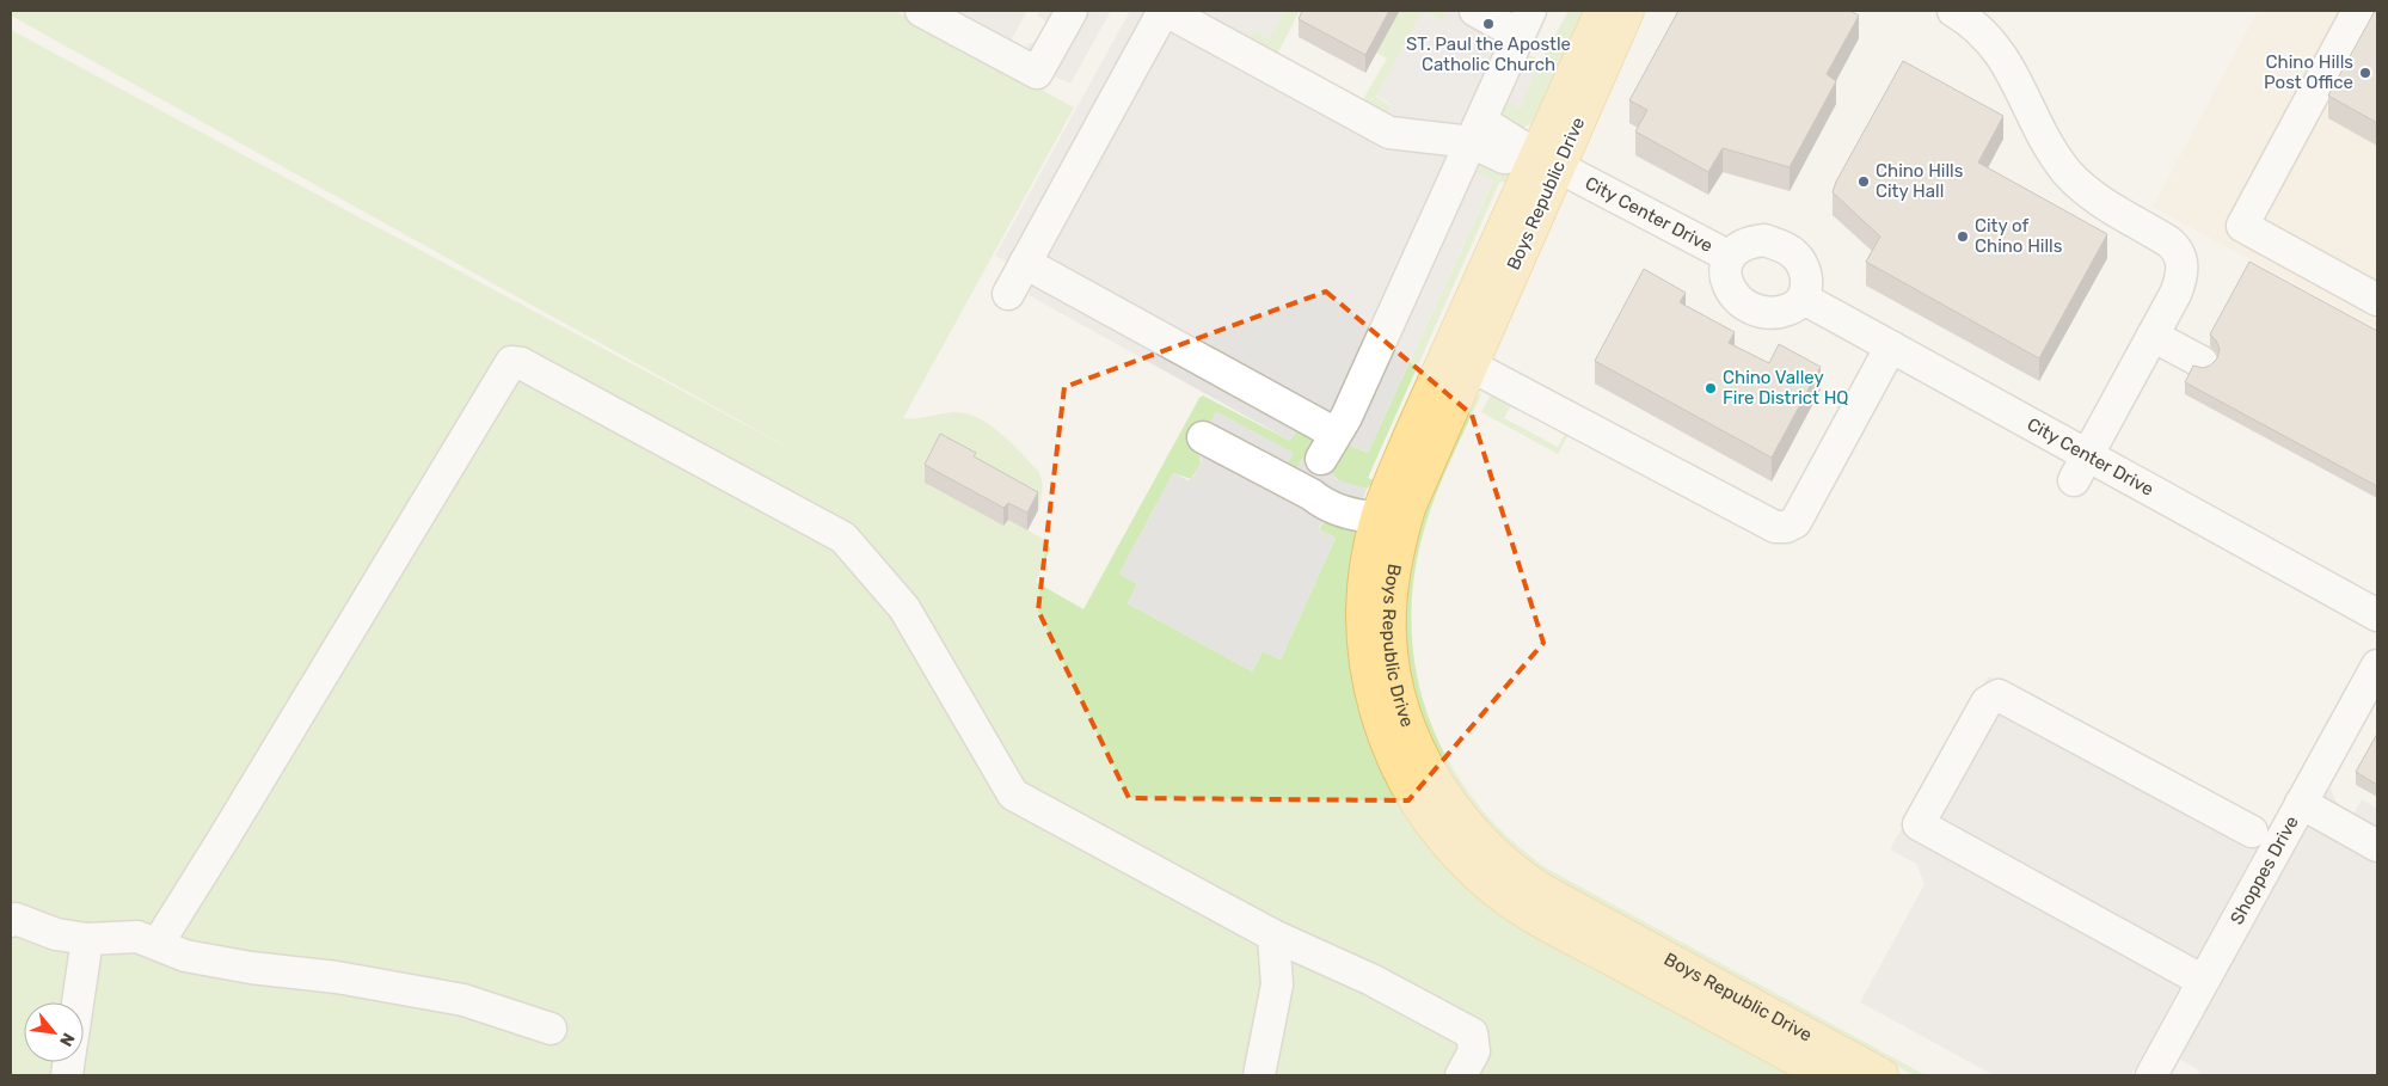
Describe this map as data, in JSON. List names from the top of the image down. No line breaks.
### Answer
{"streets":{"main road":["Boys Republic Drive"],"street":["City Center Drive","Shoppes Drive"]},"crossings":[["Boys Republic Drive","City Center Drive"]],"places":["ST. Paul the Apostle Catholic Church","Chino Hills Post Office","Chino Hills City Hall","City of Chino Hills","Chino Valley Fire District HQ"],"north":"bottom right"}
